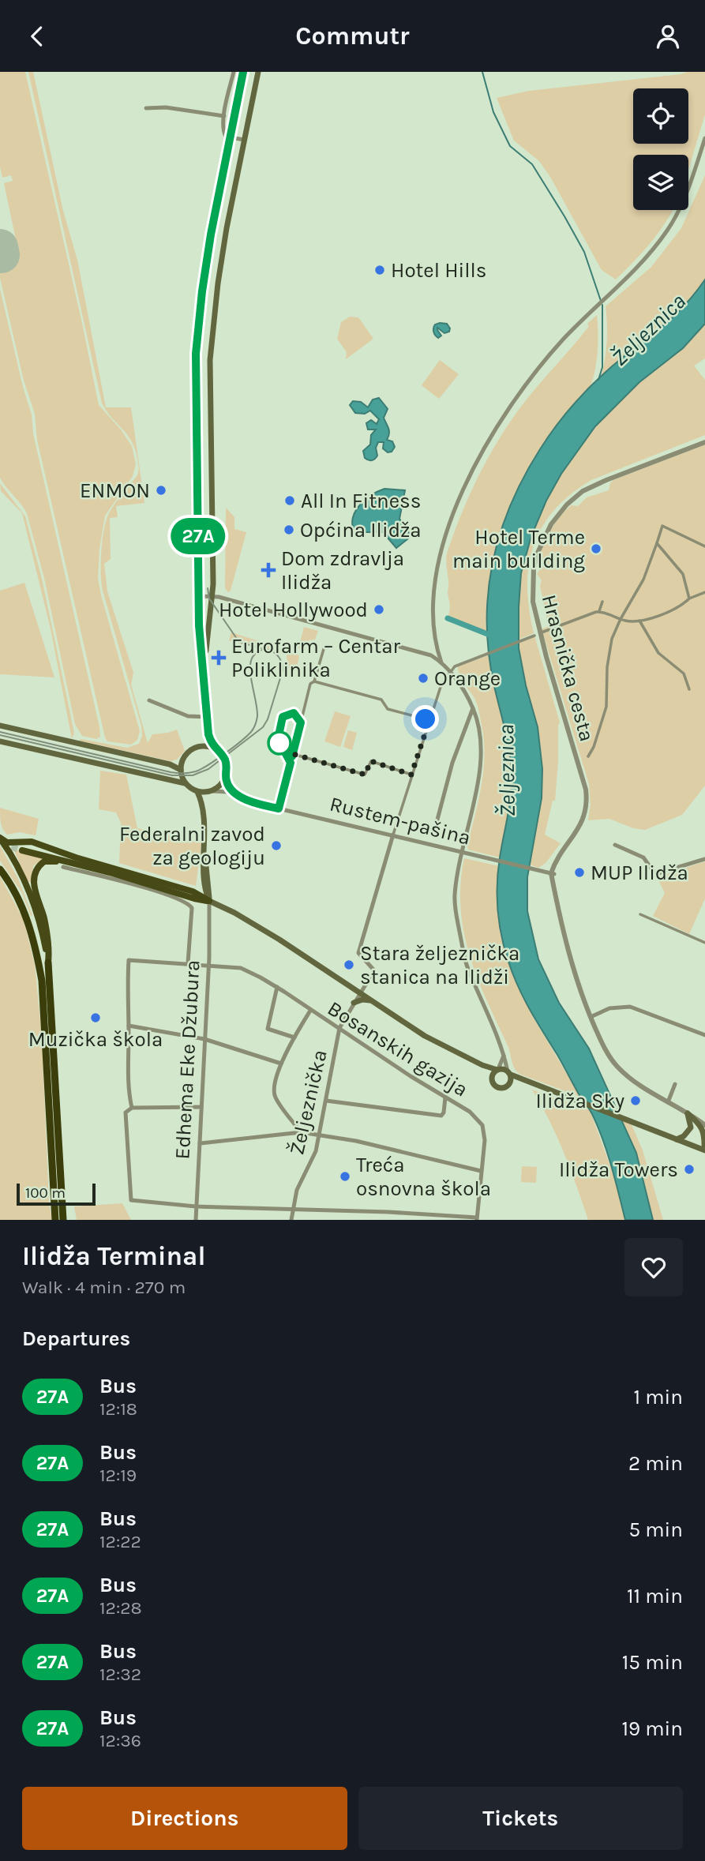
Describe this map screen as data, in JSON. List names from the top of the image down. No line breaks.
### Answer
{"streets":{"main road":["Edhema Eke Džubura"],"street":["Hrasnička cesta","Rustem-pašina","Bosanskih gazija","Željeznička"]},"crossings":[["Hrasnička cesta","Rustem-pašina"],["Rustem-pašina","Edhema Eke Džubura"],["Rustem-pašina","Željeznička"],["Bosanskih gazija","Edhema Eke Džubura"],["Bosanskih gazija","Željeznička"]],"water":["Željeznica"],"places":{"other":["Hotel Hills","ENMON","All In Fitness","Općina Ilidža","Hotel Terme main building","Hotel Hollywood","Orange","Federalni zavod za geologiju","MUP Ilidža","Stara željeznička stanica na Ilidži","Muzička škola","Ilidža Sky","Ilidža Towers","Treća osnovna škola"],"health":["Dom zdravlja Ilidža","Eurofarm – Centar Poliklinika"]},"lines":["bus line 27A"],"scale_bar":"100 m","page":{"header":"Commutr","on_map":"27A","scale":"100 m","heading":[["Ilidža Terminal","Walk · 4 min · 270 m"],"Departures"],"list":[{"mark":"27A","name":"Bus","note":"12:18","value":"1 min"},{"mark":"27A","name":"Bus","note":"12:19","value":"2 min"},{"mark":"27A","name":"Bus","note":"12:22","value":"5 min"},{"mark":"27A","name":"Bus","note":"12:28","value":"11 min"},{"mark":"27A","name":"Bus","note":"12:32","value":"15 min"},{"mark":"27A","name":"Bus","note":"12:36","value":"19 min"}],"buttons":["Directions","Tickets"]}}
